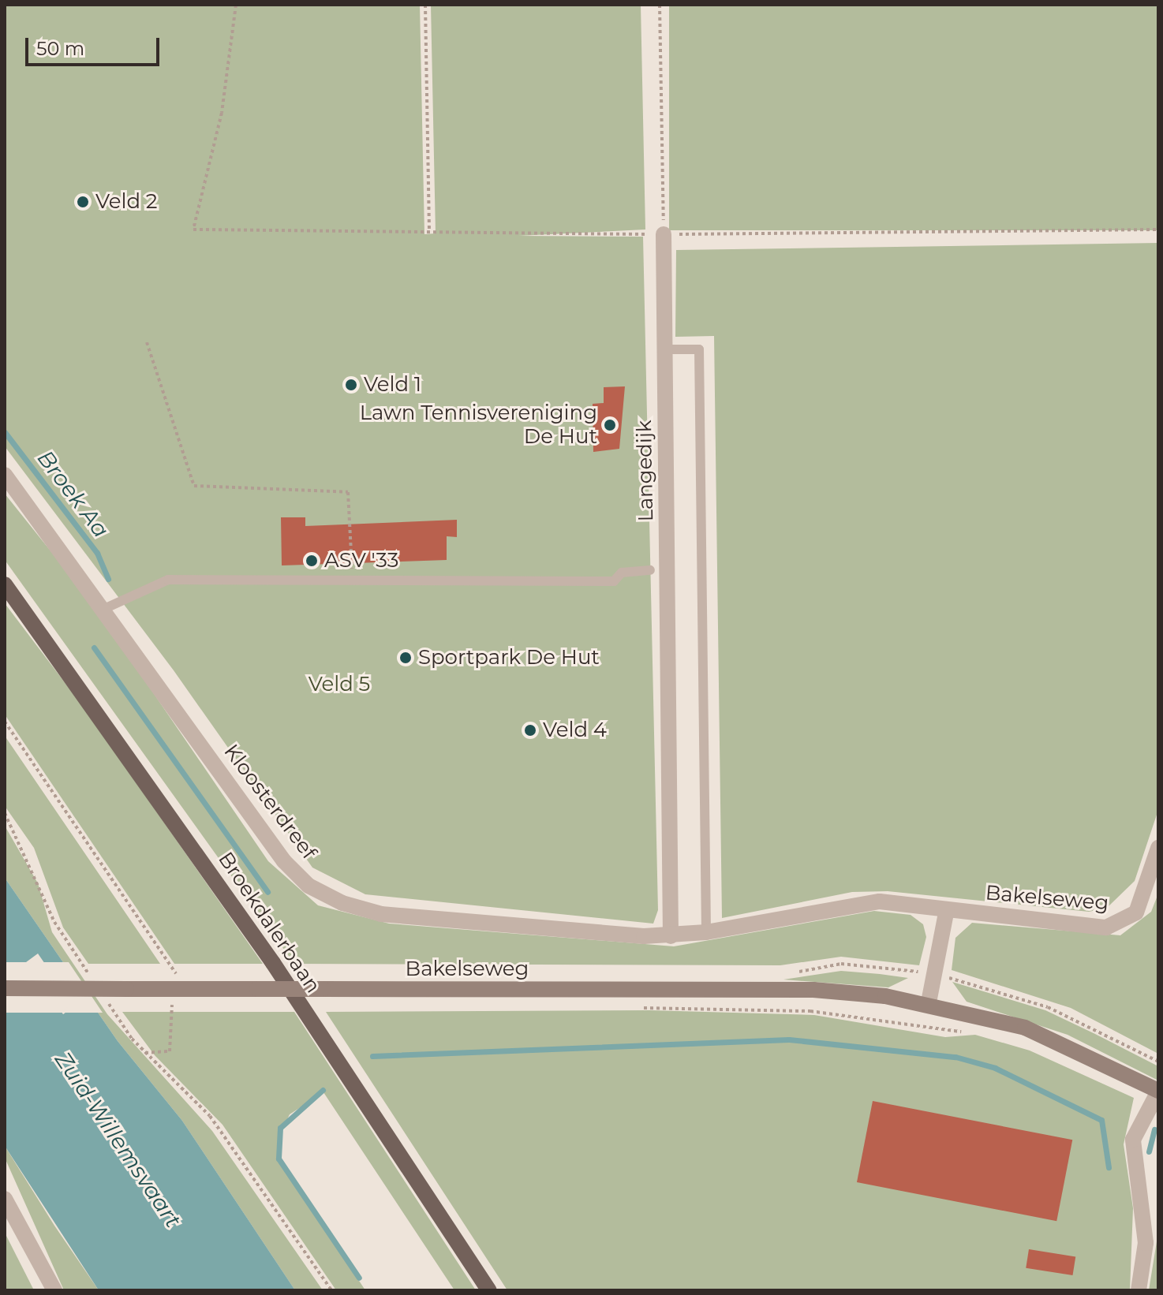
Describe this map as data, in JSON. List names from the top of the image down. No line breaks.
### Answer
{"streets":{"main road":["Broekdalerbaan"],"street":["Langedijk","Kloosterdreef","Bakelseweg"]},"crossings":[["Langedijk","Kloosterdreef"],["Kloosterdreef","Bakelseweg"]],"water":["Broek Aa","Zuid-Willemsvaart"],"parks":["Veld 5"],"places":["Veld 2","Veld 1","Lawn Tennisvereniging De Hut","ASV '33","Sportpark De Hut","Veld 4"],"scale_bar":"50 m"}
